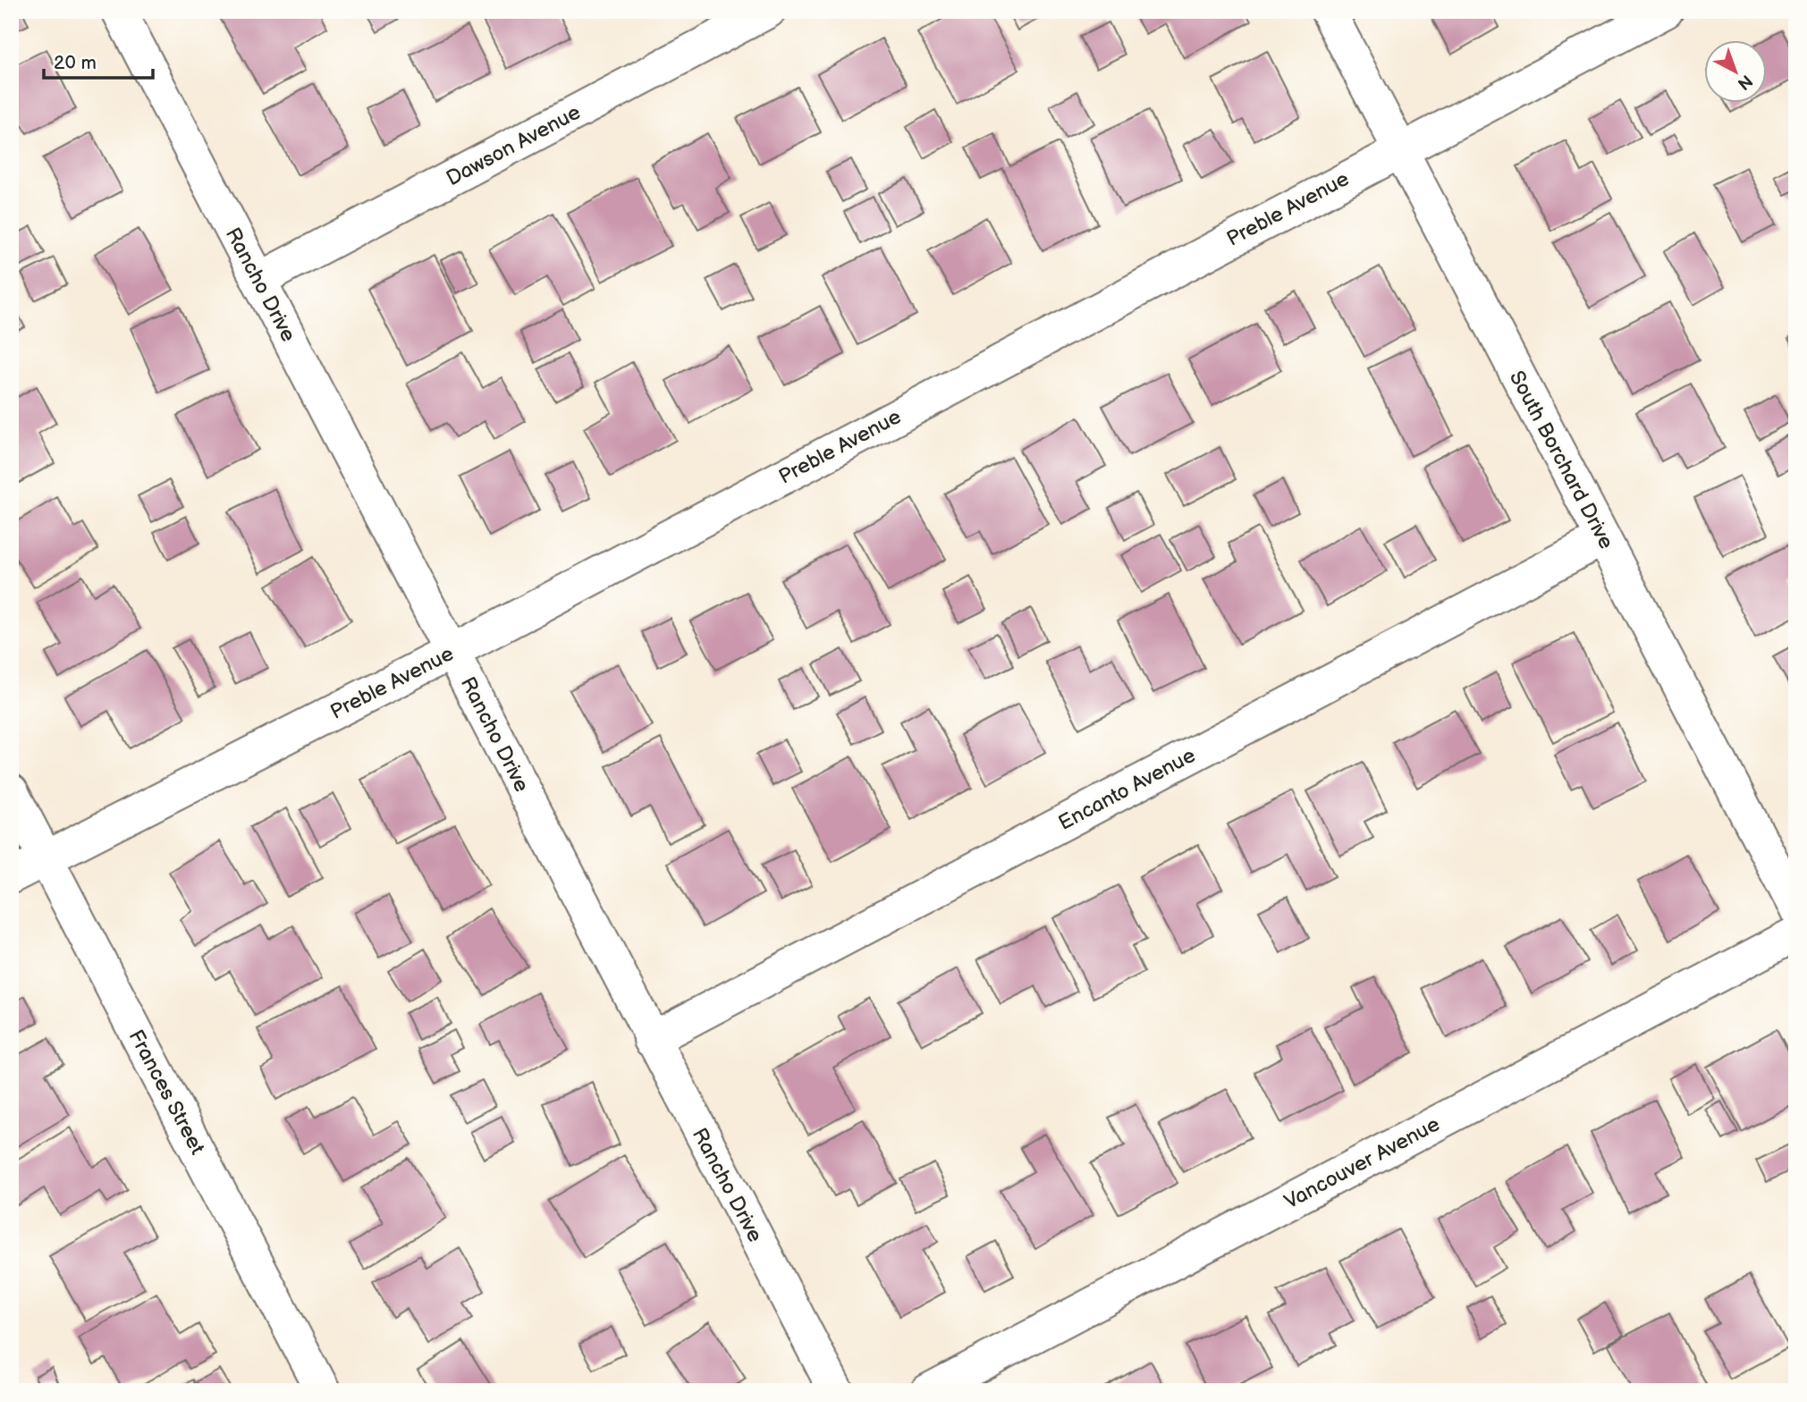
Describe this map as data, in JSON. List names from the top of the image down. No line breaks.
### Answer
{"streets":{"street":["Dawson Avenue","Preble Avenue","Rancho Drive","South Borchard Drive","Encanto Avenue","Frances Street","Vancouver Avenue"]},"crossings":[["Dawson Avenue","Rancho Drive"],["Preble Avenue","Rancho Drive"],["Preble Avenue","South Borchard Drive"],["Preble Avenue","Frances Street"],["Rancho Drive","Encanto Avenue"],["South Borchard Drive","Encanto Avenue"]],"scale_bar":"20 m","north":"bottom right"}
